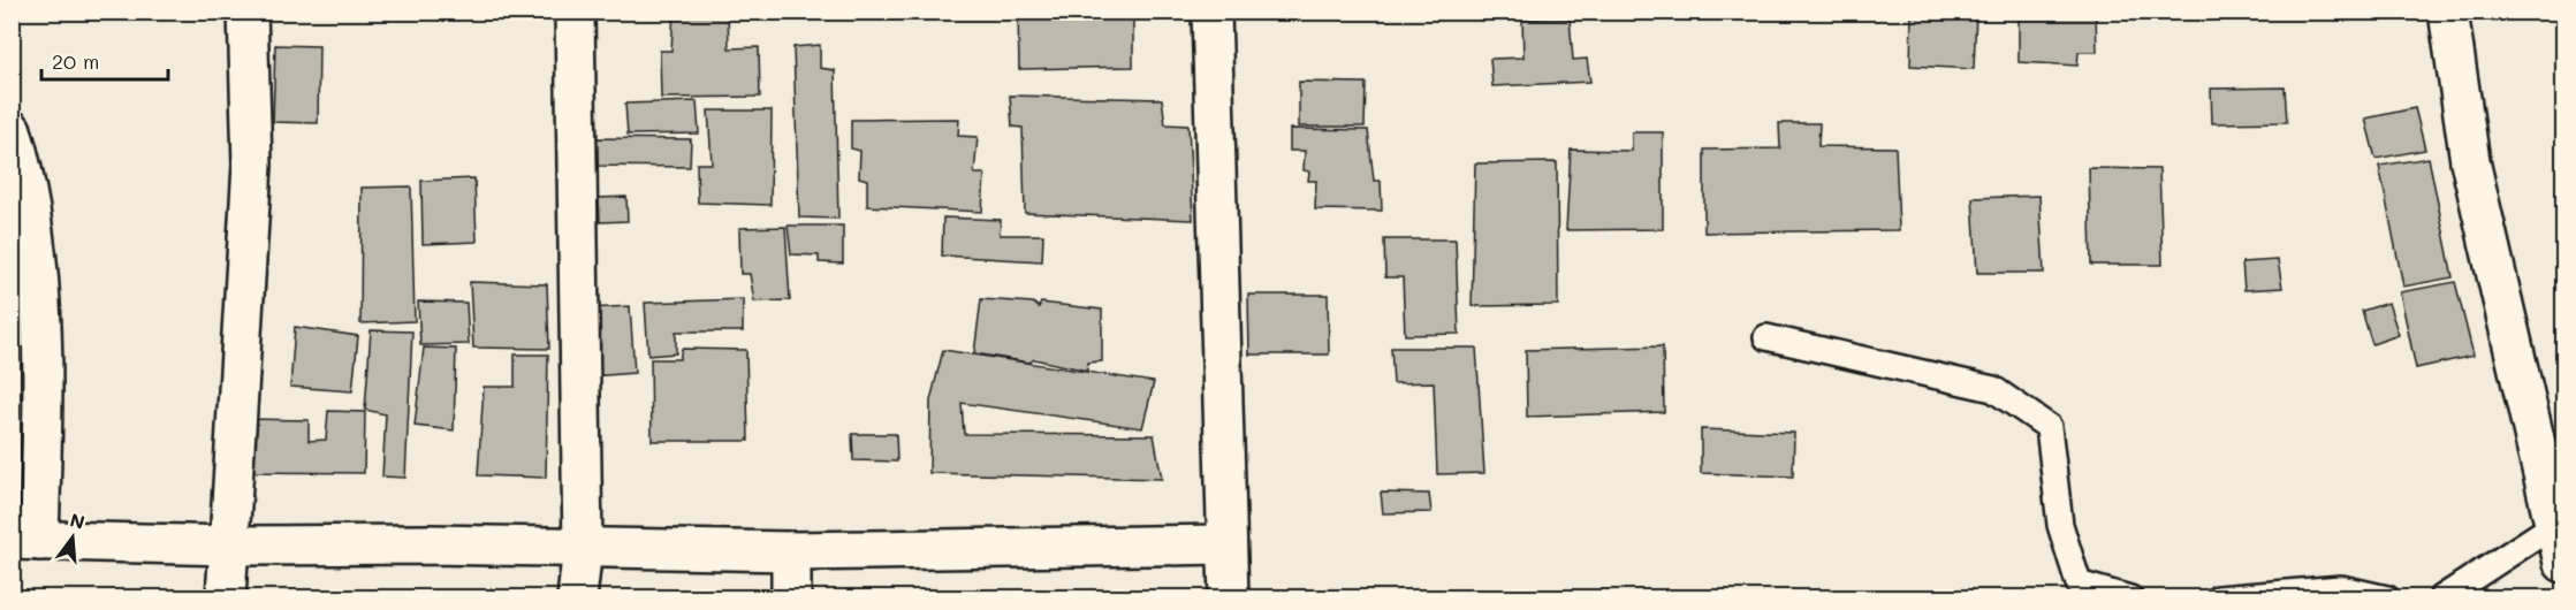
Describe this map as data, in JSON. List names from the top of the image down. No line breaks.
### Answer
{"scale_bar":"20 m","north":"top"}
